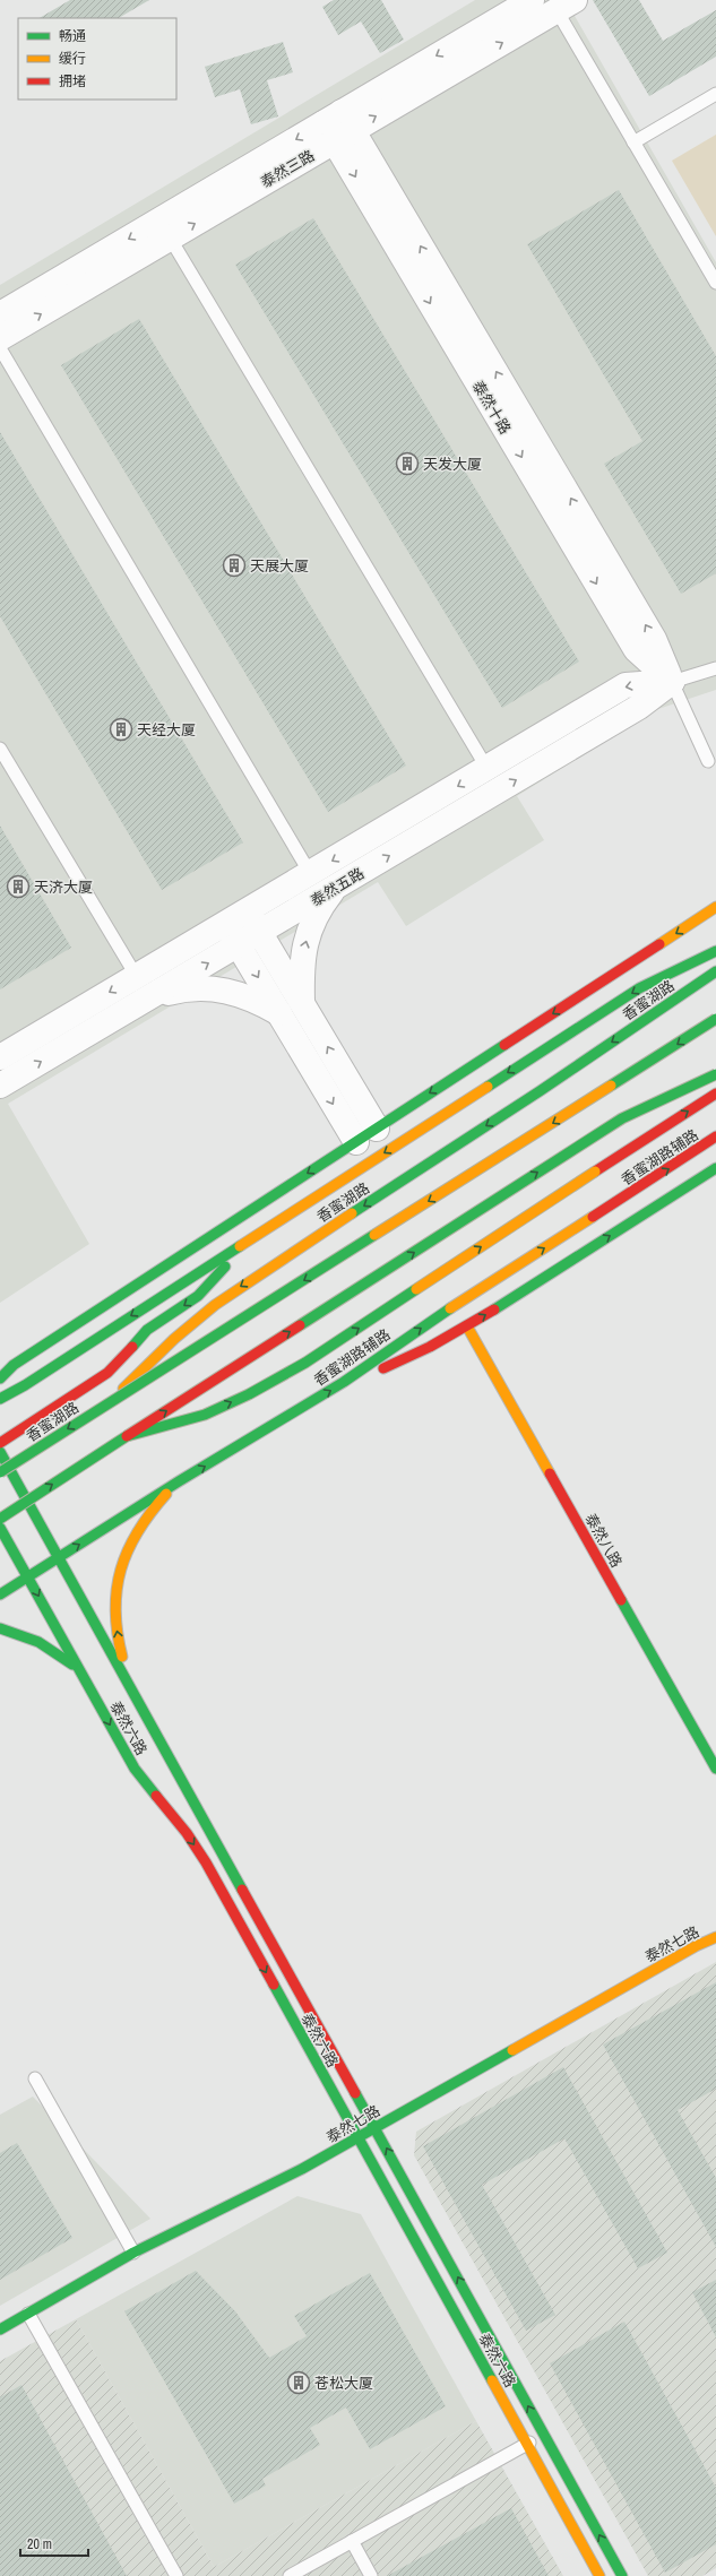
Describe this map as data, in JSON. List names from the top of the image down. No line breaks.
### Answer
{"streets":{"main road":["香蜜湖路","香蜜湖路辅路","泰然八路","泰然六路","泰然七路"],"street":["泰然三路","泰然十路","泰然五路"]},"crossings":[["泰然三路","泰然十路"],["泰然十路","泰然五路"],["香蜜湖路辅路","泰然六路"],["泰然六路","泰然七路"]],"places":{"building":["天发大厦","天展大厦","天经大厦","天济大厦","苍松大厦"]},"legend":["畅通","缓行","拥堵"],"scale_bar":"20 m"}
